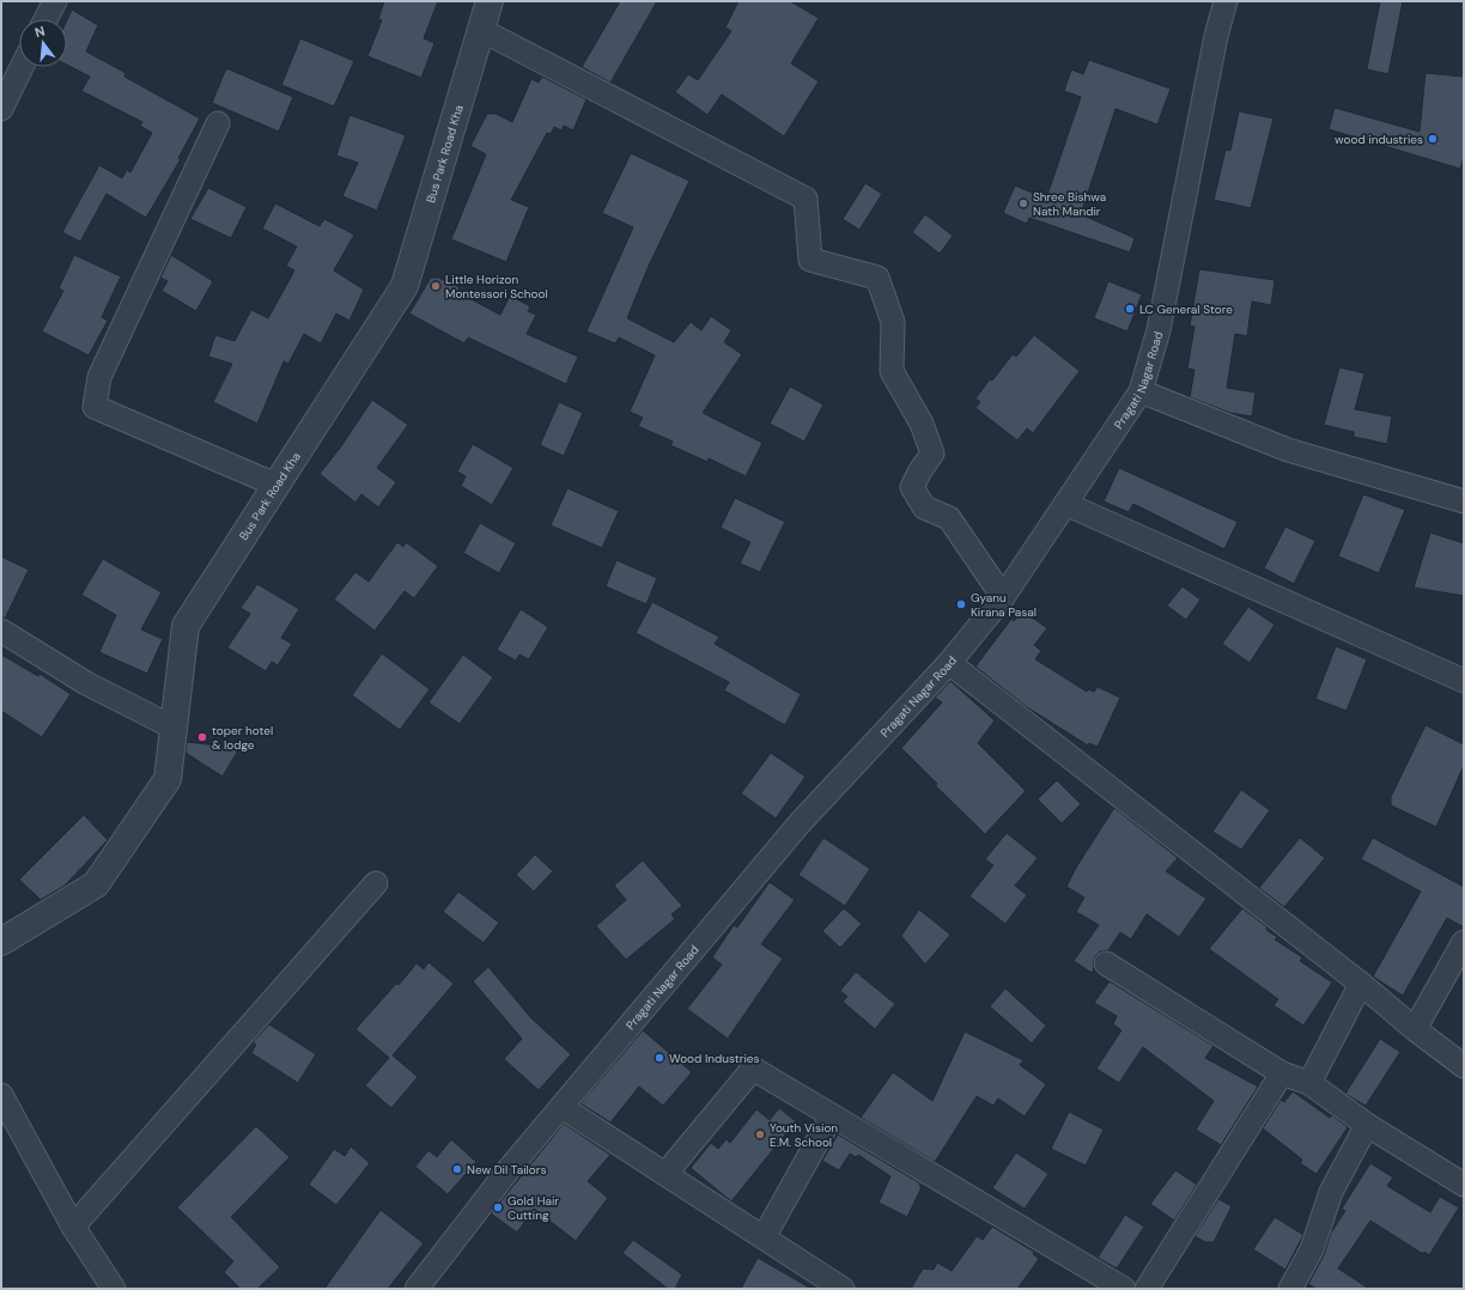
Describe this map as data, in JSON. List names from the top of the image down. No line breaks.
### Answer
{"streets":{"street":["Bus Park Road Kha","Pragati Nagar Road"]},"places":["wood industries","Shree Bishwa Nath Mandir","Little Horizon Montessori School","LC General Store","Gyanu Kirana Pasal","toper hotel & lodge","Wood Industries","Youth Vision E.M. School","New Dil Tailors","Gold Hair Cutting"],"north":"top"}
